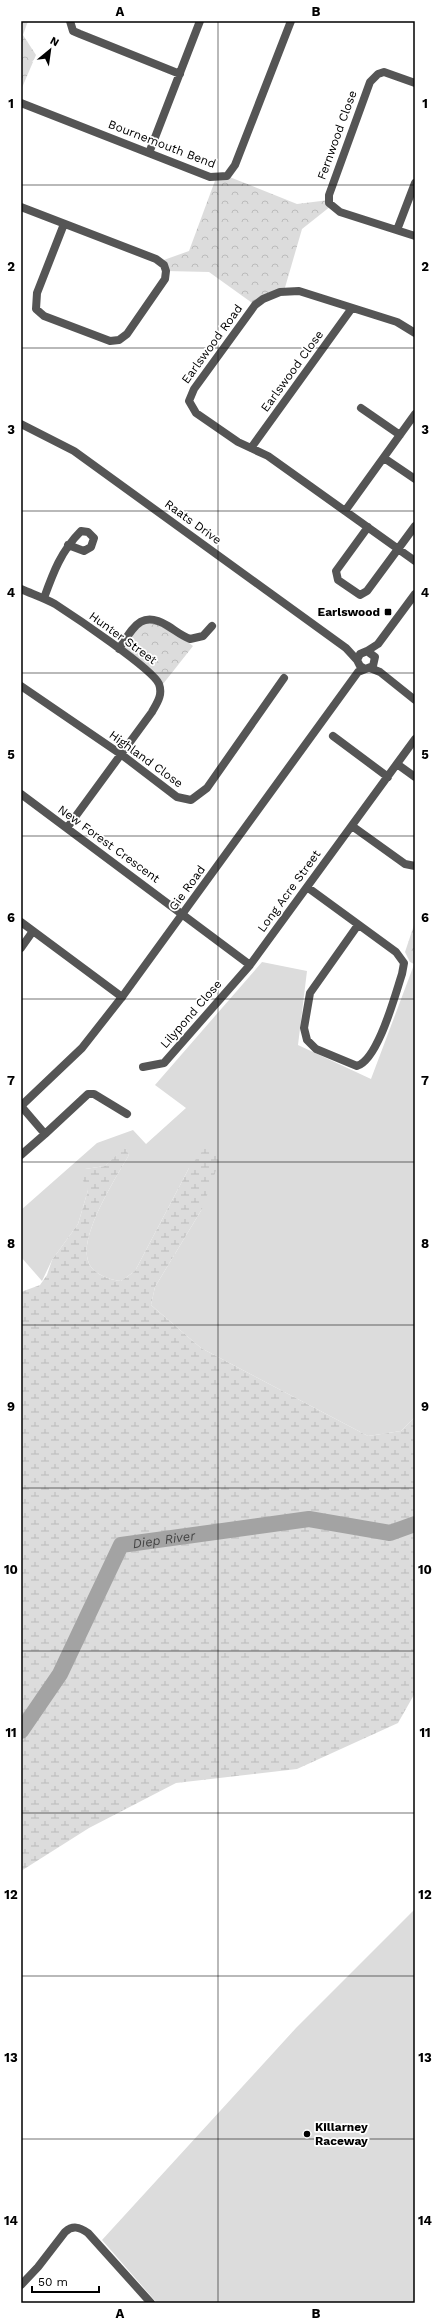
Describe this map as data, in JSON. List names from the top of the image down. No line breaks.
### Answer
{"streets":{"street":["Fernwood Close","Bournemouth Bend","Earlswood Road","Earlswood Close","Raats Drive","Hunter Street","Highland Close","New Forest Crescent","Gie Road","Long Acre Street","Lilypond Close"]},"crossings":[["Earlswood Road","Earlswood Close"],["Raats Drive","Gie Road"],["Hunter Street","Highland Close"],["Hunter Street","New Forest Crescent"],["New Forest Crescent","Gie Road"],["Long Acre Street","Lilypond Close"]],"water":["Diep River"],"places":{"transit":["Earlswood"],"other":["Killarney Raceway"]},"scale_bar":"50 m","north":"top right","grid":{"columns":["A","B"],"rows":["1","2","3","4","5","6","7","8","9","10","11","12","13","14"]}}
